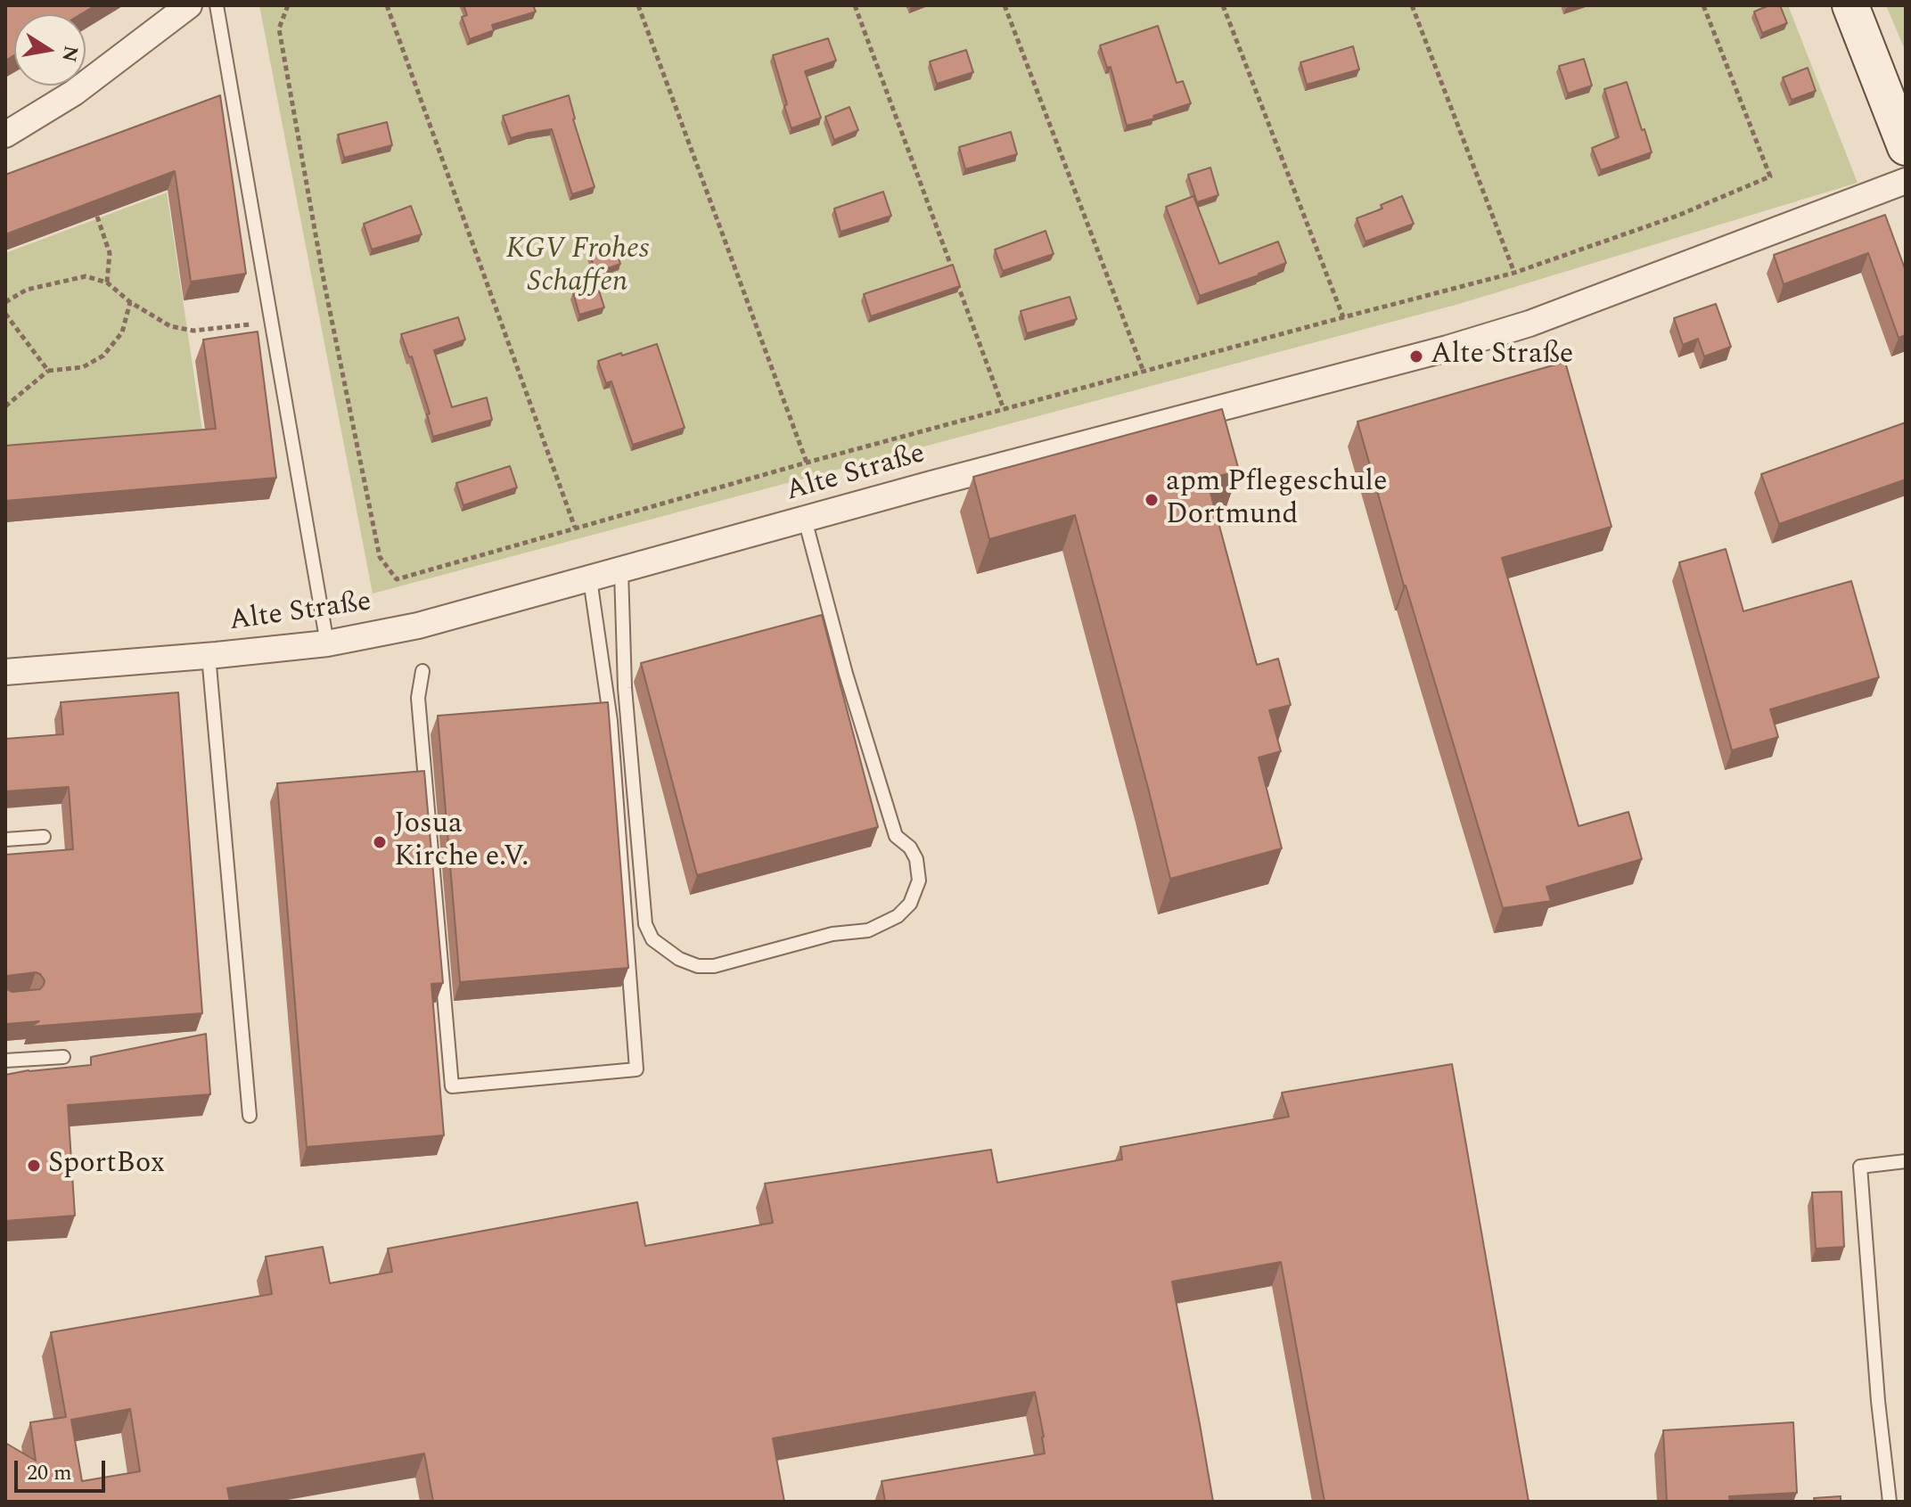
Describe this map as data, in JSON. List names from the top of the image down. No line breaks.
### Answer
{"streets":{"street":["Alte Straße"]},"parks":["KGV Frohes Schaffen"],"places":["Alte Straße","apm Pflegeschule Dortmund","Josua Kirche e.V.","SportBox"],"scale_bar":"20 m","north":"right"}
